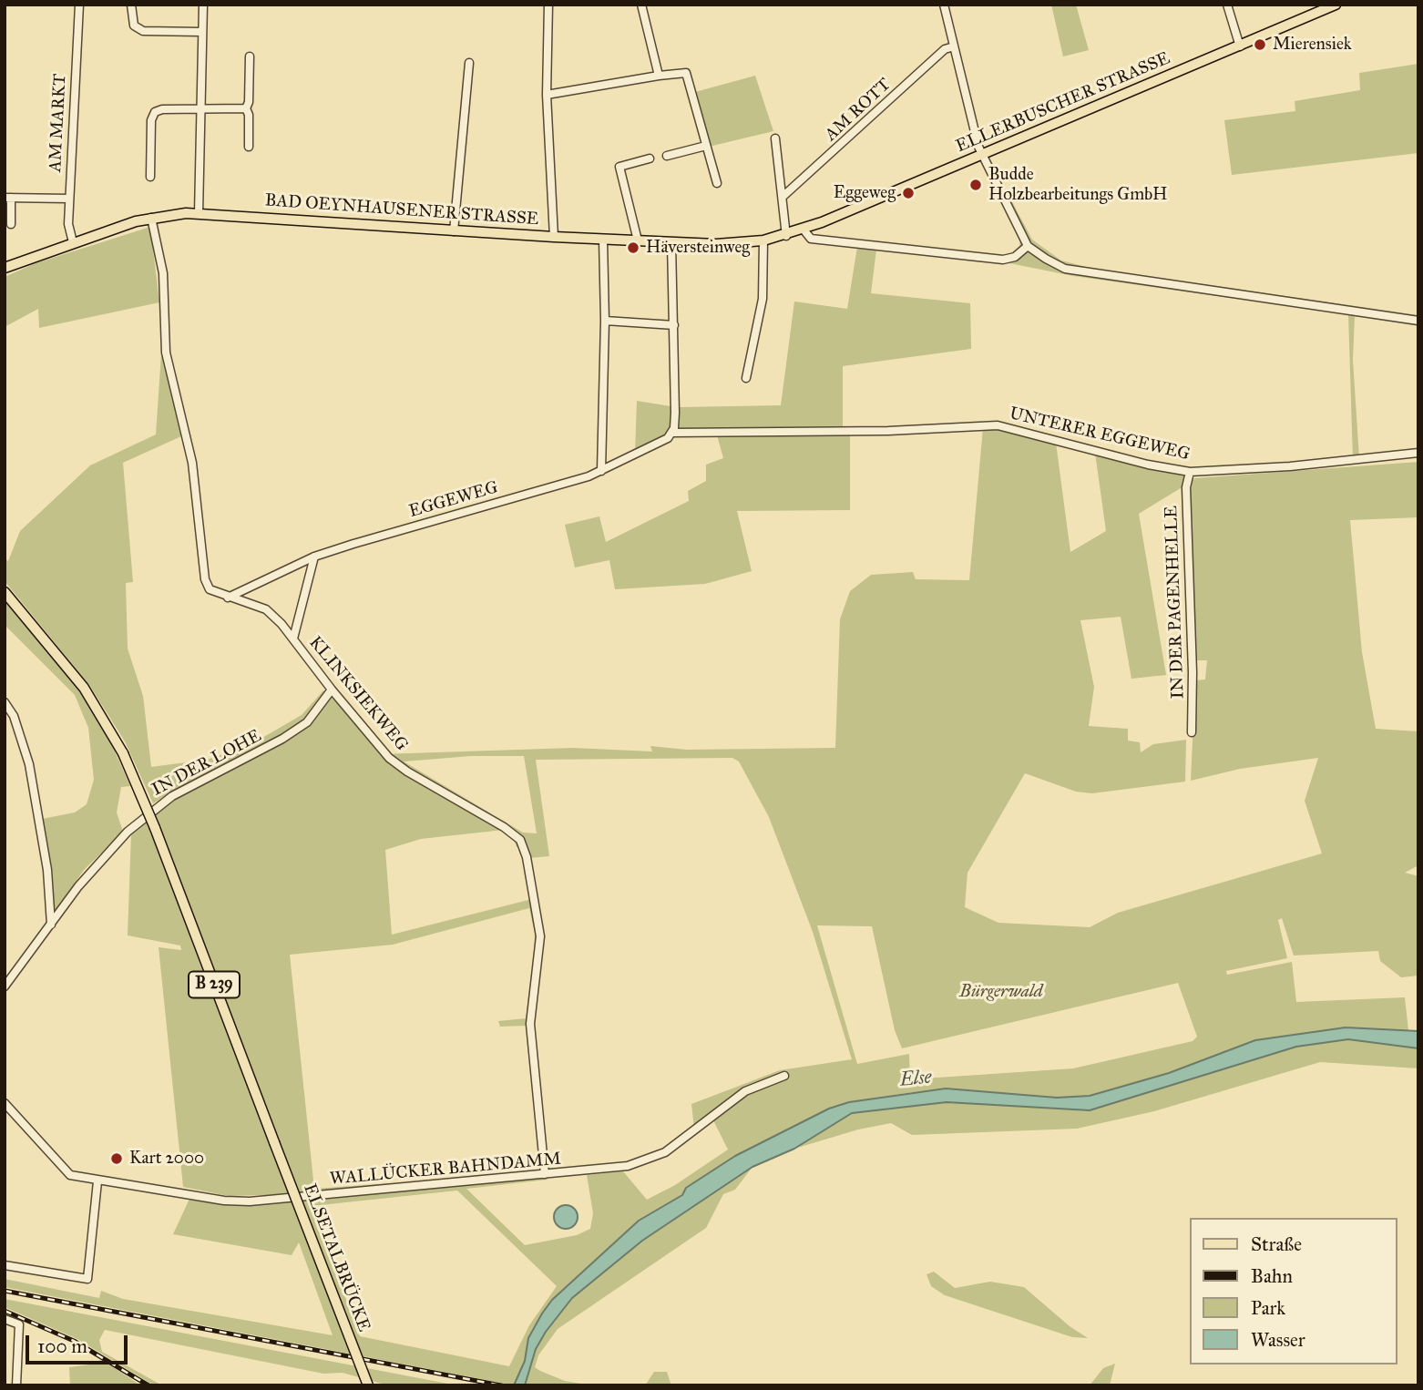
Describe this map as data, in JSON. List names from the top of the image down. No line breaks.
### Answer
{"streets":{"main road":["ELLERBUSCHER STRASSE","BAD OEYNHAUSENER STRASSE","B 239","ELSETALBRÜCKE"],"street":["AM ROTT","AM MARKT","UNTERER EGGEWEG","EGGEWEG","IN DER PAGENHELLE","KLINKSIEKWEG","IN DER LOHE","WALLÜCKER BAHNDAMM"]},"crossings":[["ELLERBUSCHER STRASSE","BAD OEYNHAUSENER STRASSE"],["AM MARKT","BAD OEYNHAUSENER STRASSE"],["BAD OEYNHAUSENER STRASSE","KLINKSIEKWEG"],["UNTERER EGGEWEG","EGGEWEG"],["UNTERER EGGEWEG","IN DER PAGENHELLE"],["EGGEWEG","KLINKSIEKWEG"],["KLINKSIEKWEG","IN DER LOHE"],["KLINKSIEKWEG","WALLÜCKER BAHNDAMM"]],"water":["Else"],"parks":["Bürgerwald"],"places":["Mierensiek","Budde Holzbearbeitungs GmbH","Eggeweg","Häversteinweg","Kart 2000"],"legend":["Straße","Bahn","Park","Wasser"],"scale_bar":"100 m"}
